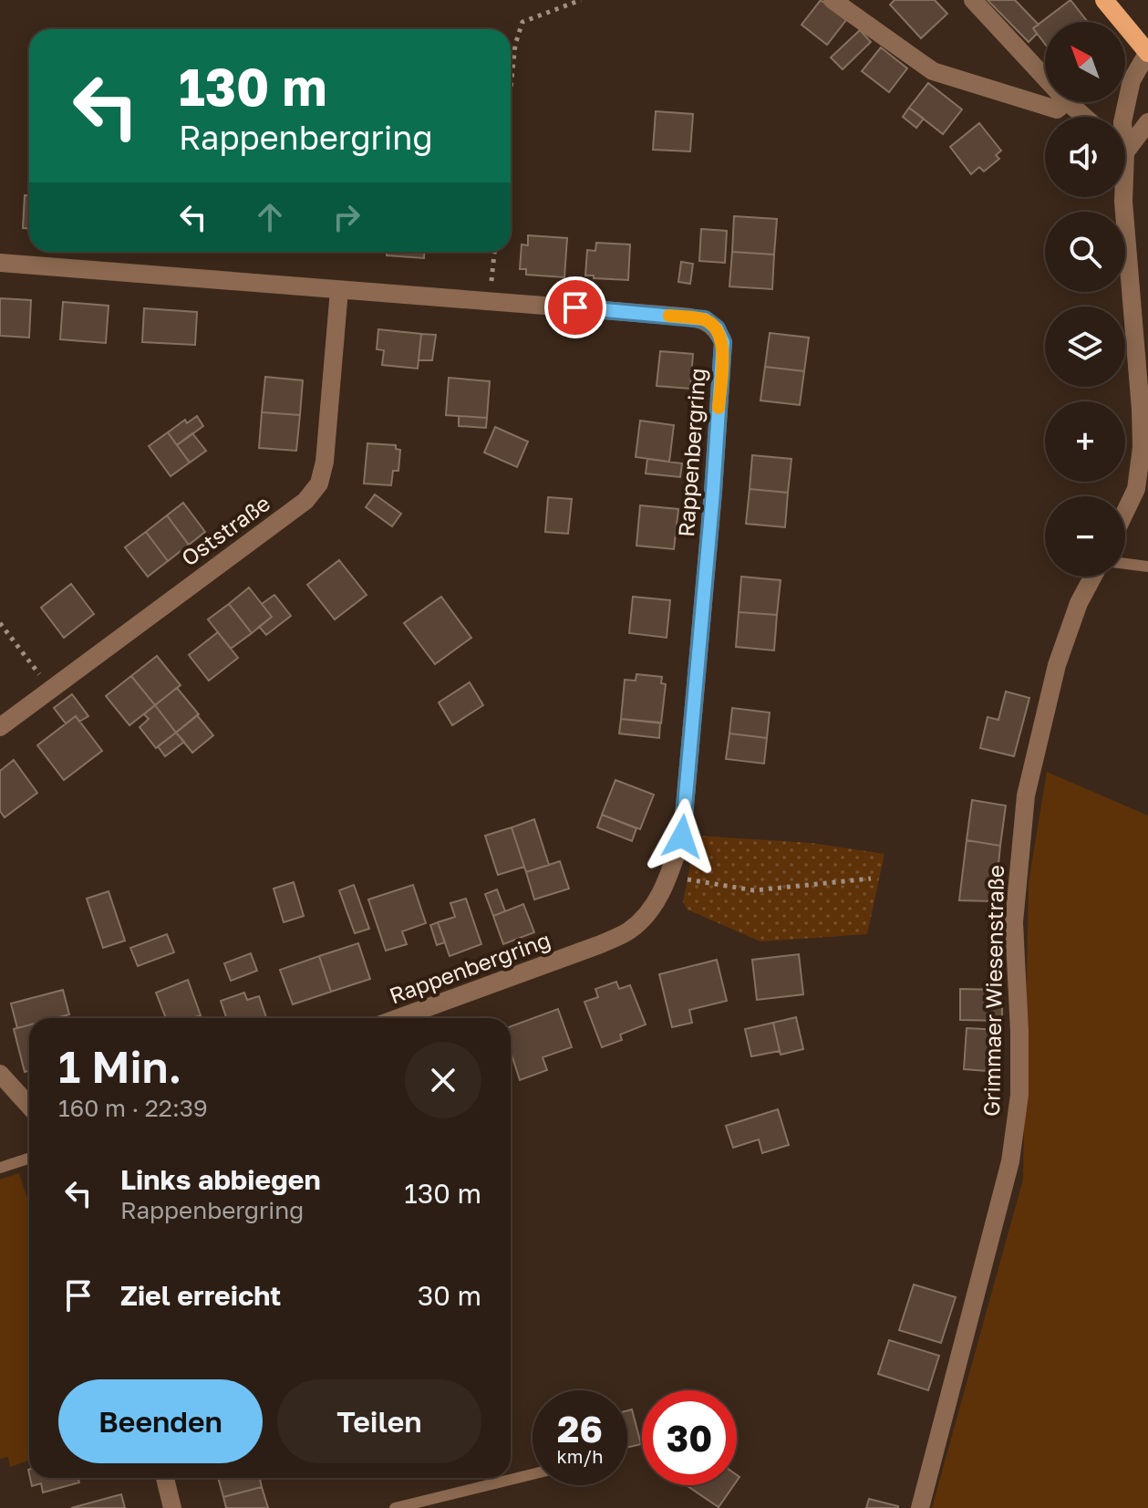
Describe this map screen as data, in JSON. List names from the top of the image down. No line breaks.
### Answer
{"streets":{"street":["Rappenbergring","Oststraße","Grimmaer Wiesenstraße"]},"crossings":[["Rappenbergring","Oststraße"]],"north":"top left","page":{"map_buttons":["+","−"],"turn":["130 m","Rappenbergring"],"heading":["1 Min.","160 m · 22:39"],"list":[{"name":"Links abbiegen","note":"Rappenbergring","value":"130 m"},{"name":"Ziel erreicht","value":"30 m"}],"buttons":["Beenden","Teilen"],"speed":"26 km/h","limit":"30"}}
